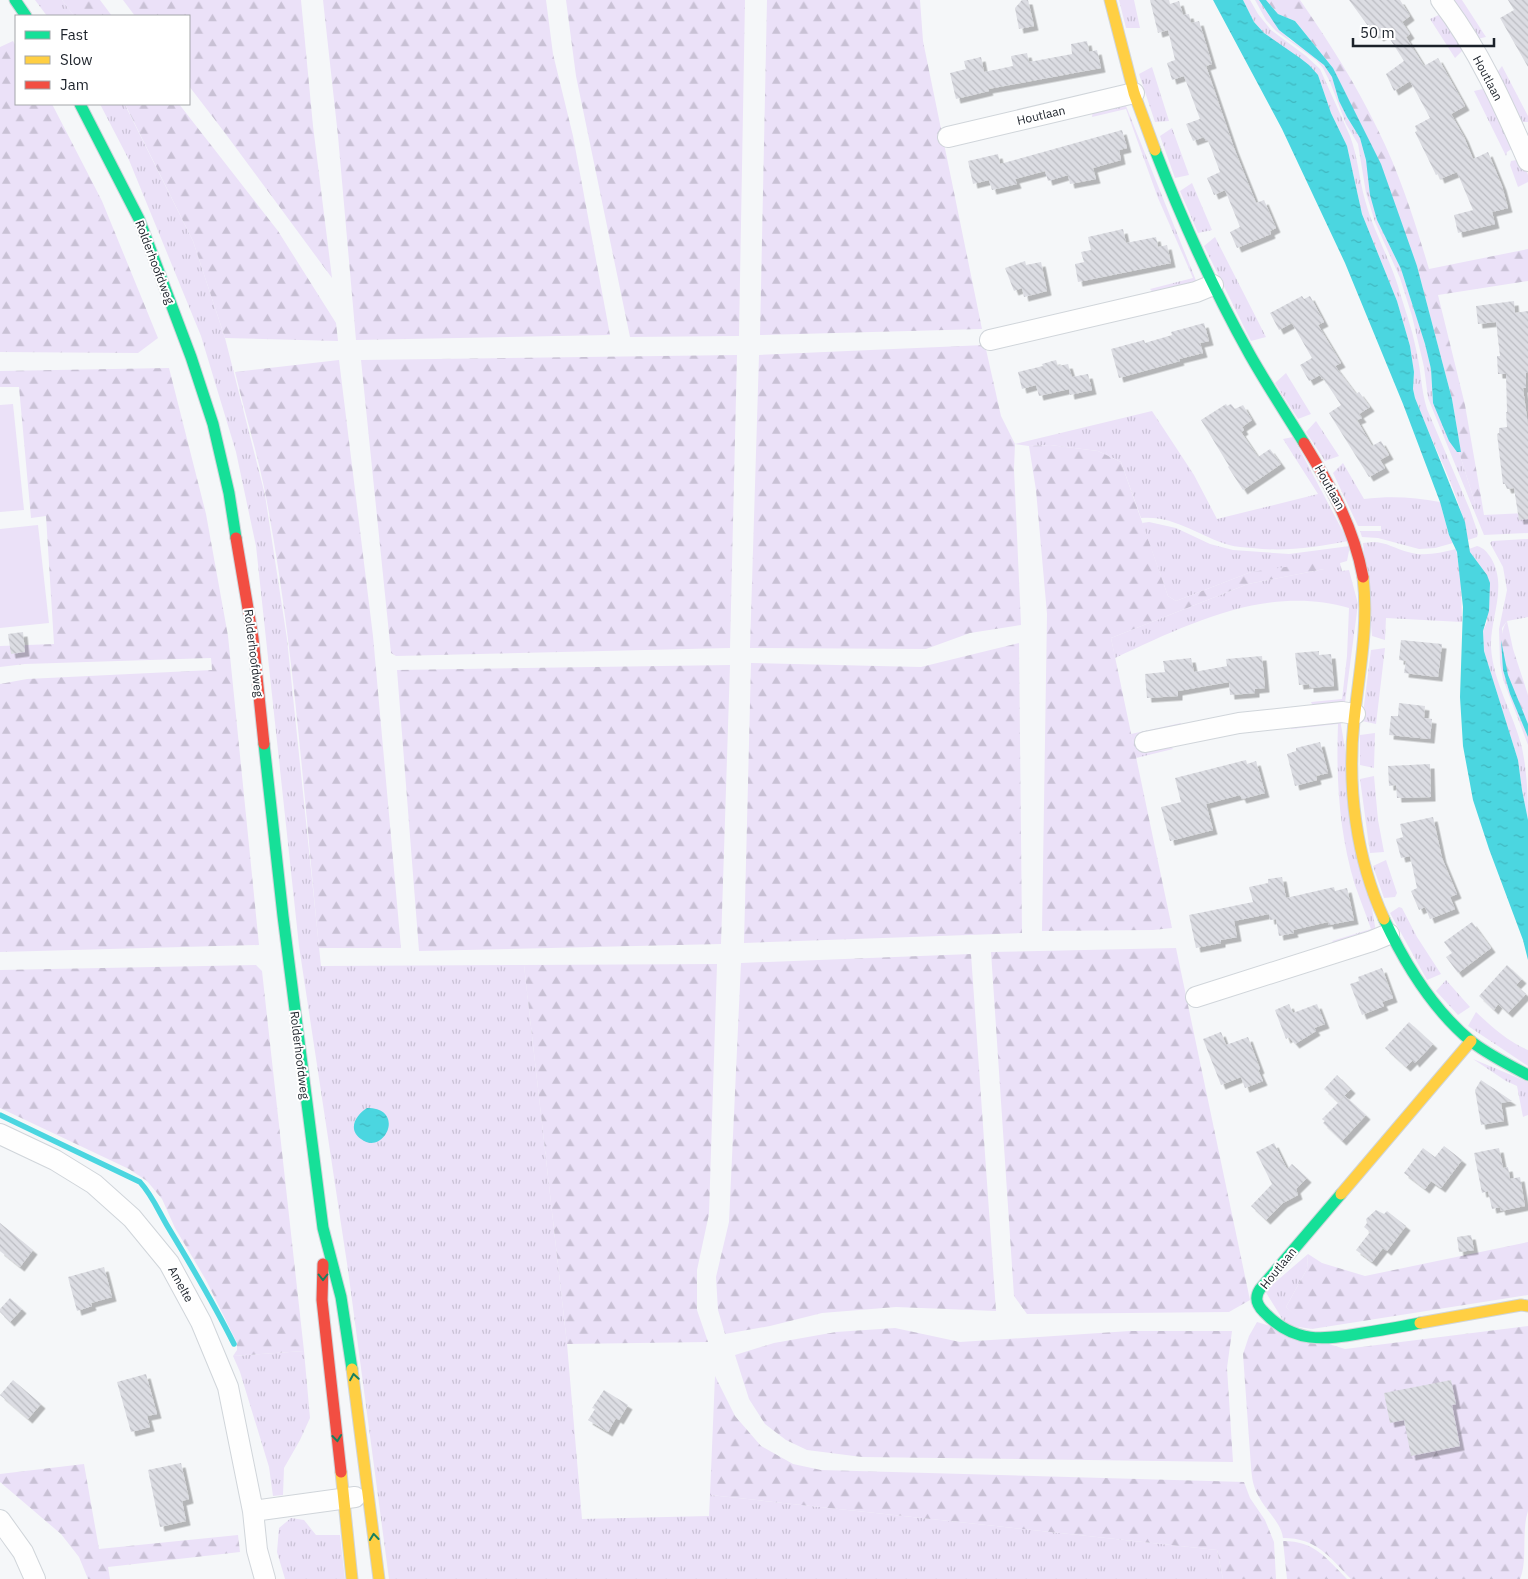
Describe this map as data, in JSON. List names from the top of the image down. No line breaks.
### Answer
{"streets":{"main road":["Houtlaan","Rolderhoofdweg"],"street":["Amelte"]},"legend":["Fast","Slow","Jam"],"scale_bar":"50 m"}
